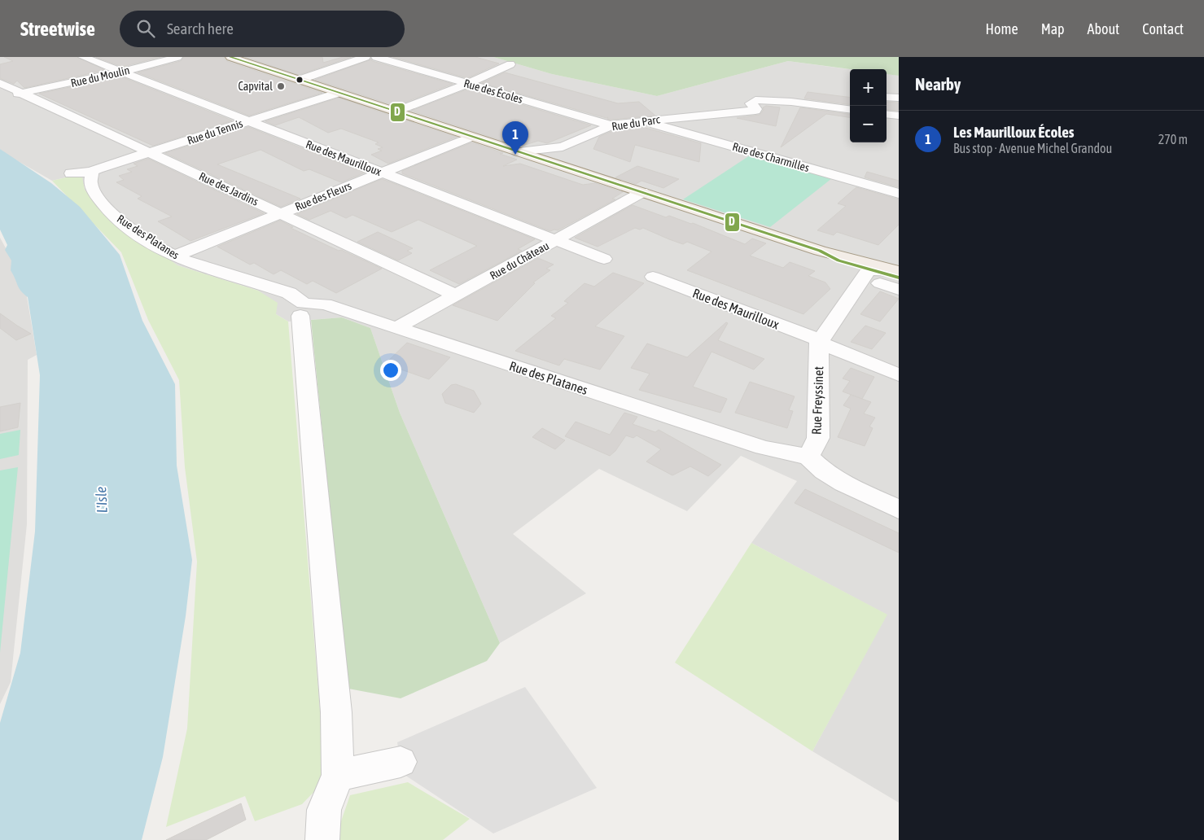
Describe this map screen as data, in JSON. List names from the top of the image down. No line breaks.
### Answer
{"streets":{"street":["Rue du Moulin","Rue des Écoles","Rue du Parc","Rue du Tennis","Rue des Charmilles","Rue des Maurilloux","Rue des Jardins","Rue des Fleurs","Rue des Platanes","Rue du Château","Rue Freyssinet"]},"crossings":[["Rue du Moulin","Rue des Maurilloux"],["Rue du Moulin","Rue des Jardins"],["Rue des Écoles","Rue du Parc"],["Rue du Parc","Rue des Charmilles"],["Rue du Tennis","Rue des Maurilloux"],["Rue du Tennis","Rue des Jardins"],["Rue du Tennis","Rue des Platanes"],["Rue des Maurilloux","Rue des Fleurs"],["Rue des Maurilloux","Rue du Château"],["Rue des Maurilloux","Rue Freyssinet"],["Rue des Jardins","Rue des Fleurs"],["Rue des Jardins","Rue du Château"],["Rue des Fleurs","Rue des Platanes"],["Rue des Platanes","Rue du Château"],["Rue des Platanes","Rue Freyssinet"]],"water":["L'Isle"],"places":["Capvital"],"lines":["transit line D"],"page":{"header":"Streetwise","search":"Search here","nav":["Home","Map","About","Contact"],"heading":"Nearby","map_buttons":["+","−"],"list":[{"mark":"1","name":"Les Maurilloux Écoles","note":"Bus stop · Avenue Michel Grandou","value":"270 m"}],"pins":"1"}}
